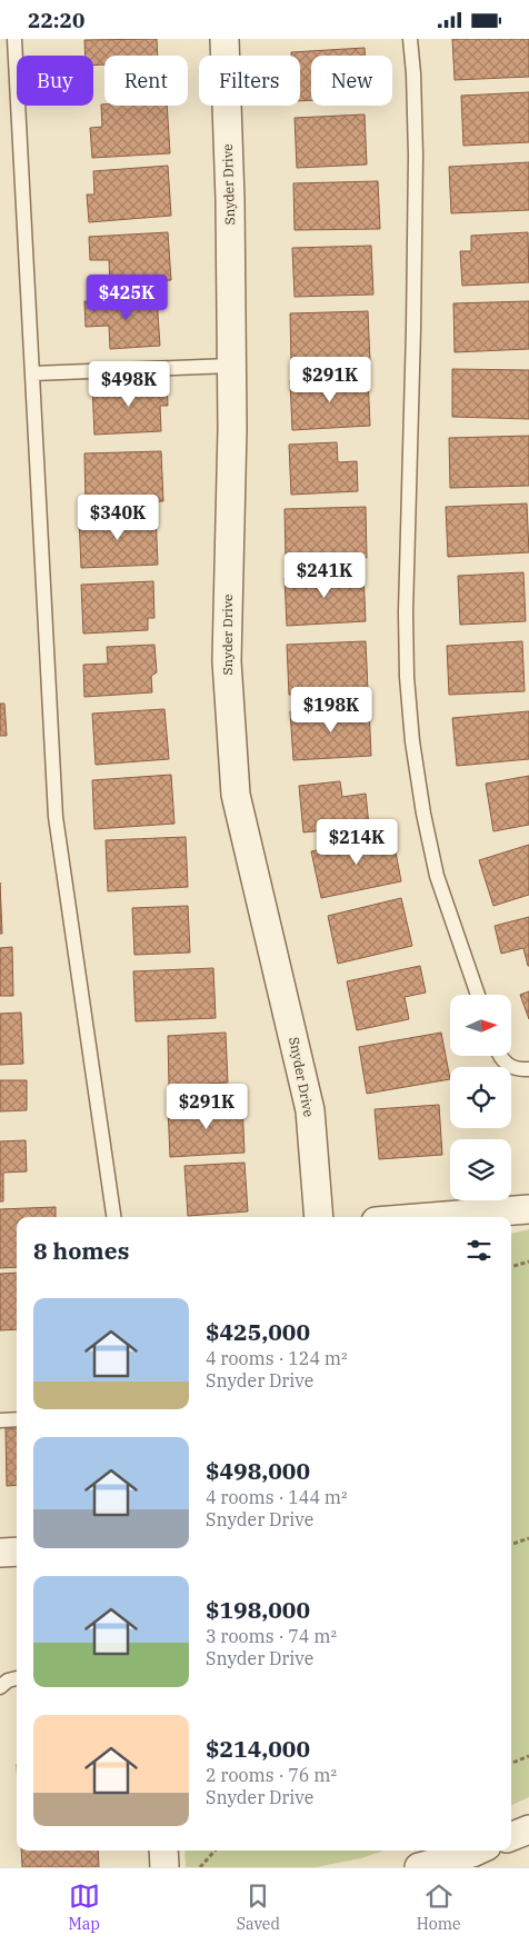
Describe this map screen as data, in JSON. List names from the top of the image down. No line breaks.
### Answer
{"streets":{"street":["Snyder Drive"]},"north":"right","page":{"status":"22:20","chip":["Buy","Rent","Filters","New"],"price":["$425K","$291K","$498K","$340K","$241K","$198K","$214K","$291K"],"heading":"8 homes","list":[{"name":"$425,000","note":"4 rooms · 124 m² · Snyder Drive"},{"name":"$498,000","note":"4 rooms · 144 m² · Snyder Drive"},{"name":"$198,000","note":"3 rooms · 74 m² · Snyder Drive"},{"name":"$214,000","note":"2 rooms · 76 m² · Snyder Drive"}],"tabs":["Map","Saved","Home"]}}
